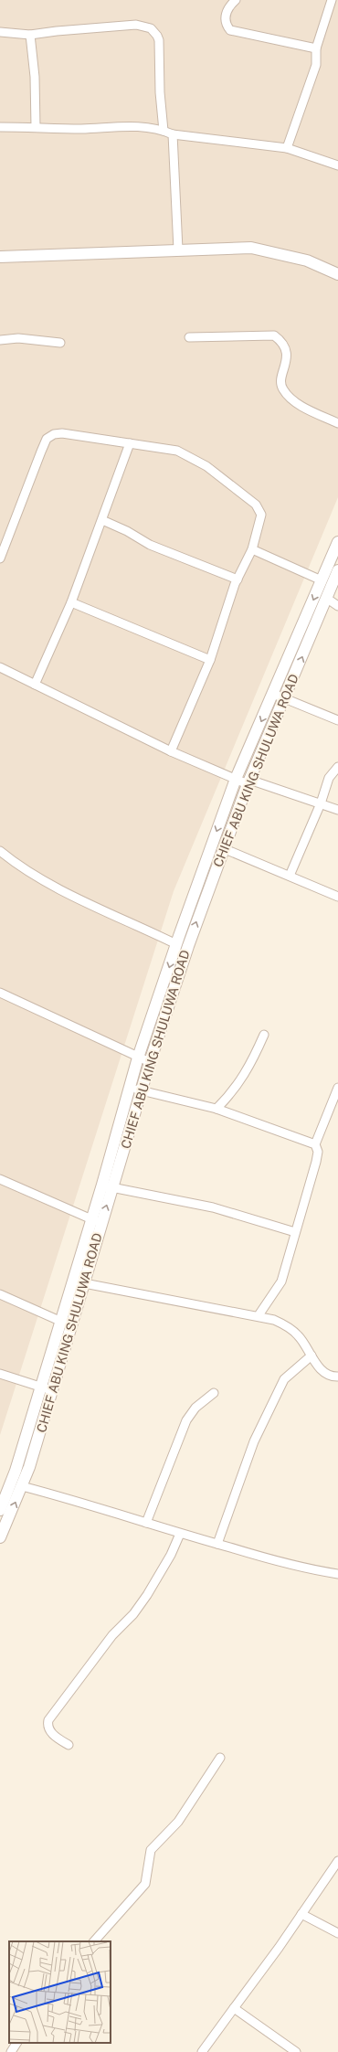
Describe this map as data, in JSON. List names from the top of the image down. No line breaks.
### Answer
{"streets":{"street":["CHIEF ABU KING SHULUWA ROAD"]}}
